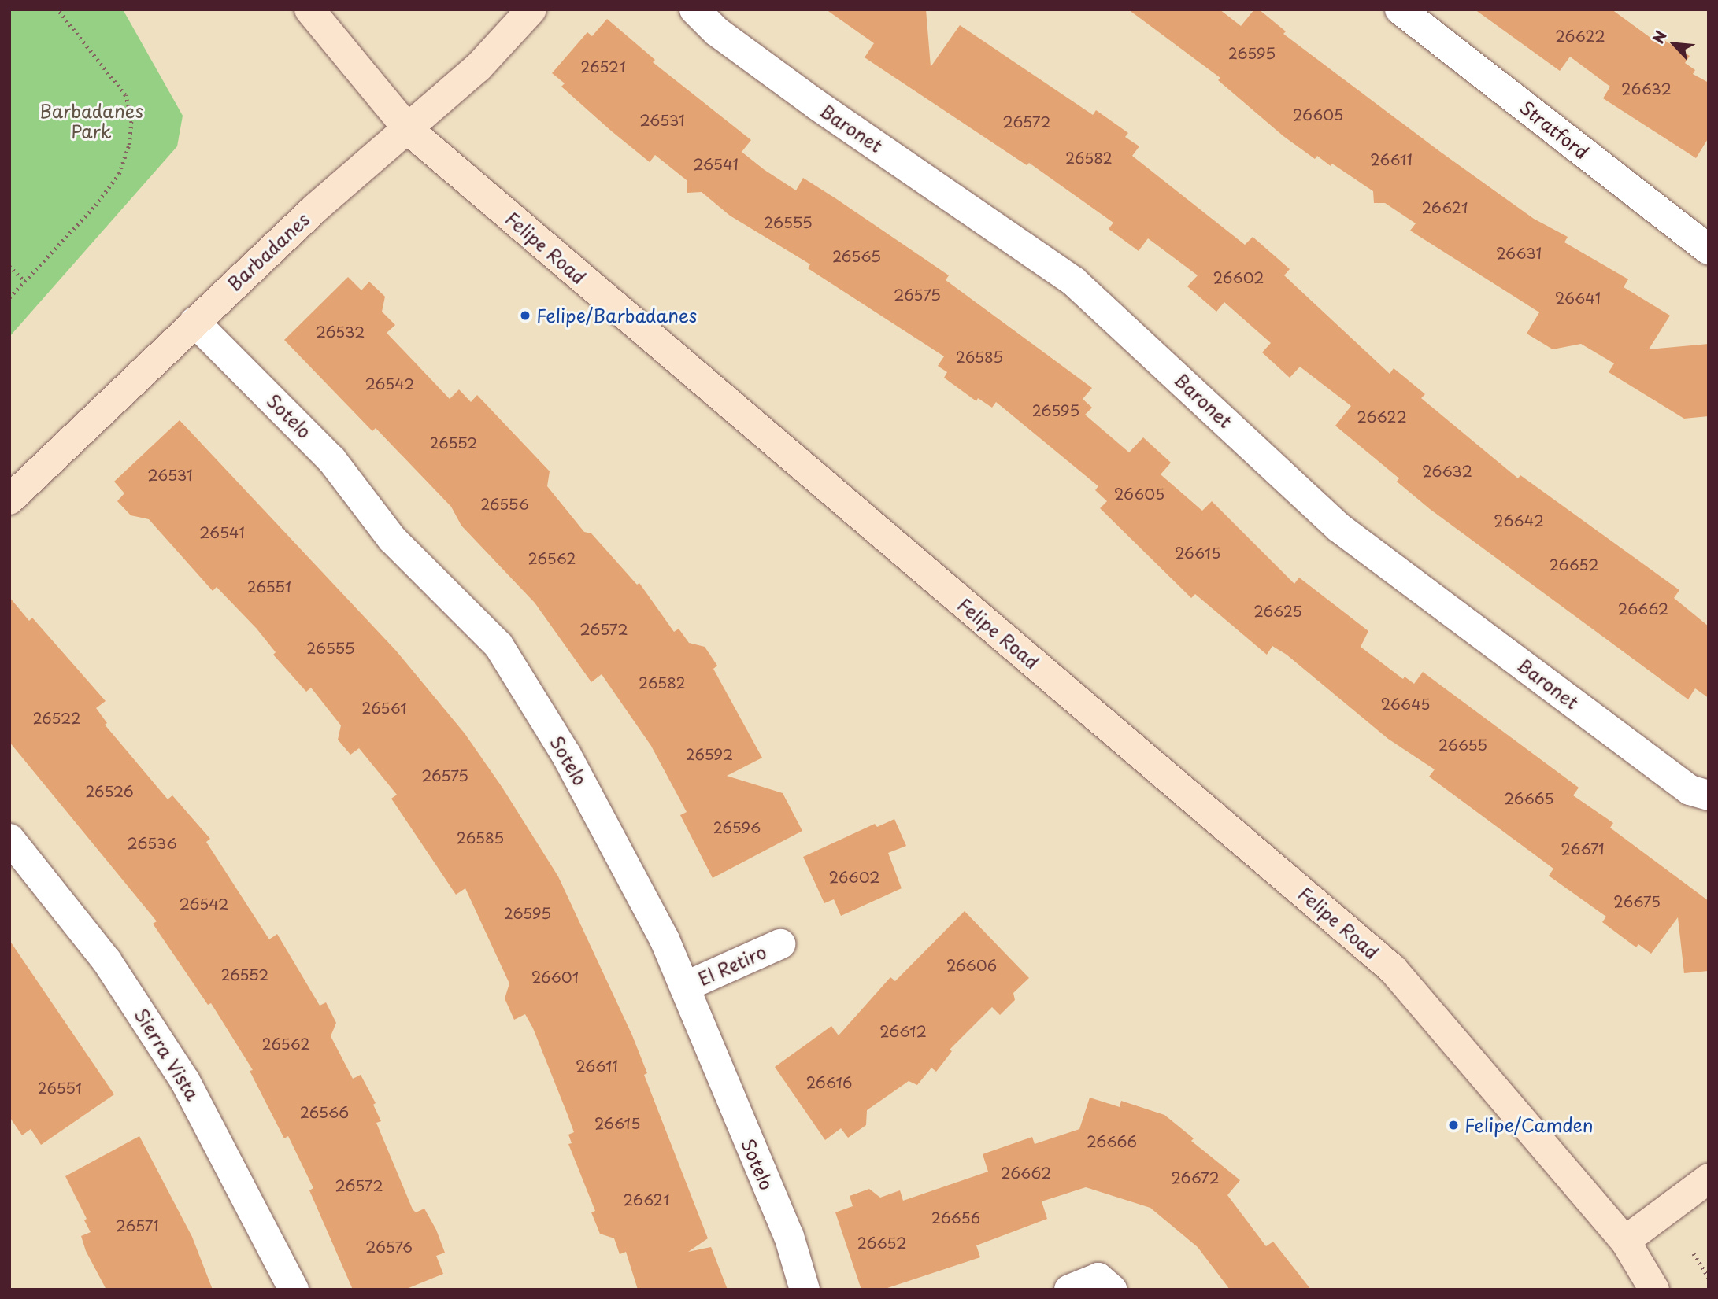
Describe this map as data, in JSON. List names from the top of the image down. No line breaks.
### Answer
{"streets":{"main road":["Felipe Road","Barbadanes"],"street":["Baronet","Stratford","Sotelo","El Retiro","Sierra Vista"]},"crossings":[["Felipe Road","Barbadanes"],["Barbadanes","Sotelo"],["Sotelo","El Retiro"]],"parks":["Barbadanes Park"],"places":["Felipe/Barbadanes","Felipe/Camden"],"house_numbers":["26622","26595","26521","26632","26605","26531","26572","26582","26611","26541","26621","26555","26631","26565","26602","26575","26641","26532","26585","26542","26595","26622","26552","26632","26531","26605","26556","26642","26541","26615","26562","26652","26551","26662","26625","26572","26555","26582","26645","26561","26522","26655","26592","26575","26526","26665","26596","26585","26536","26671","26602","26675","26542","26595","26606","26552","26601","26612","26562","26611","26616","26551","26566","26615","26666","26662","26672","26572","26621","26656","26571","26652","26576"],"north":"top left"}
